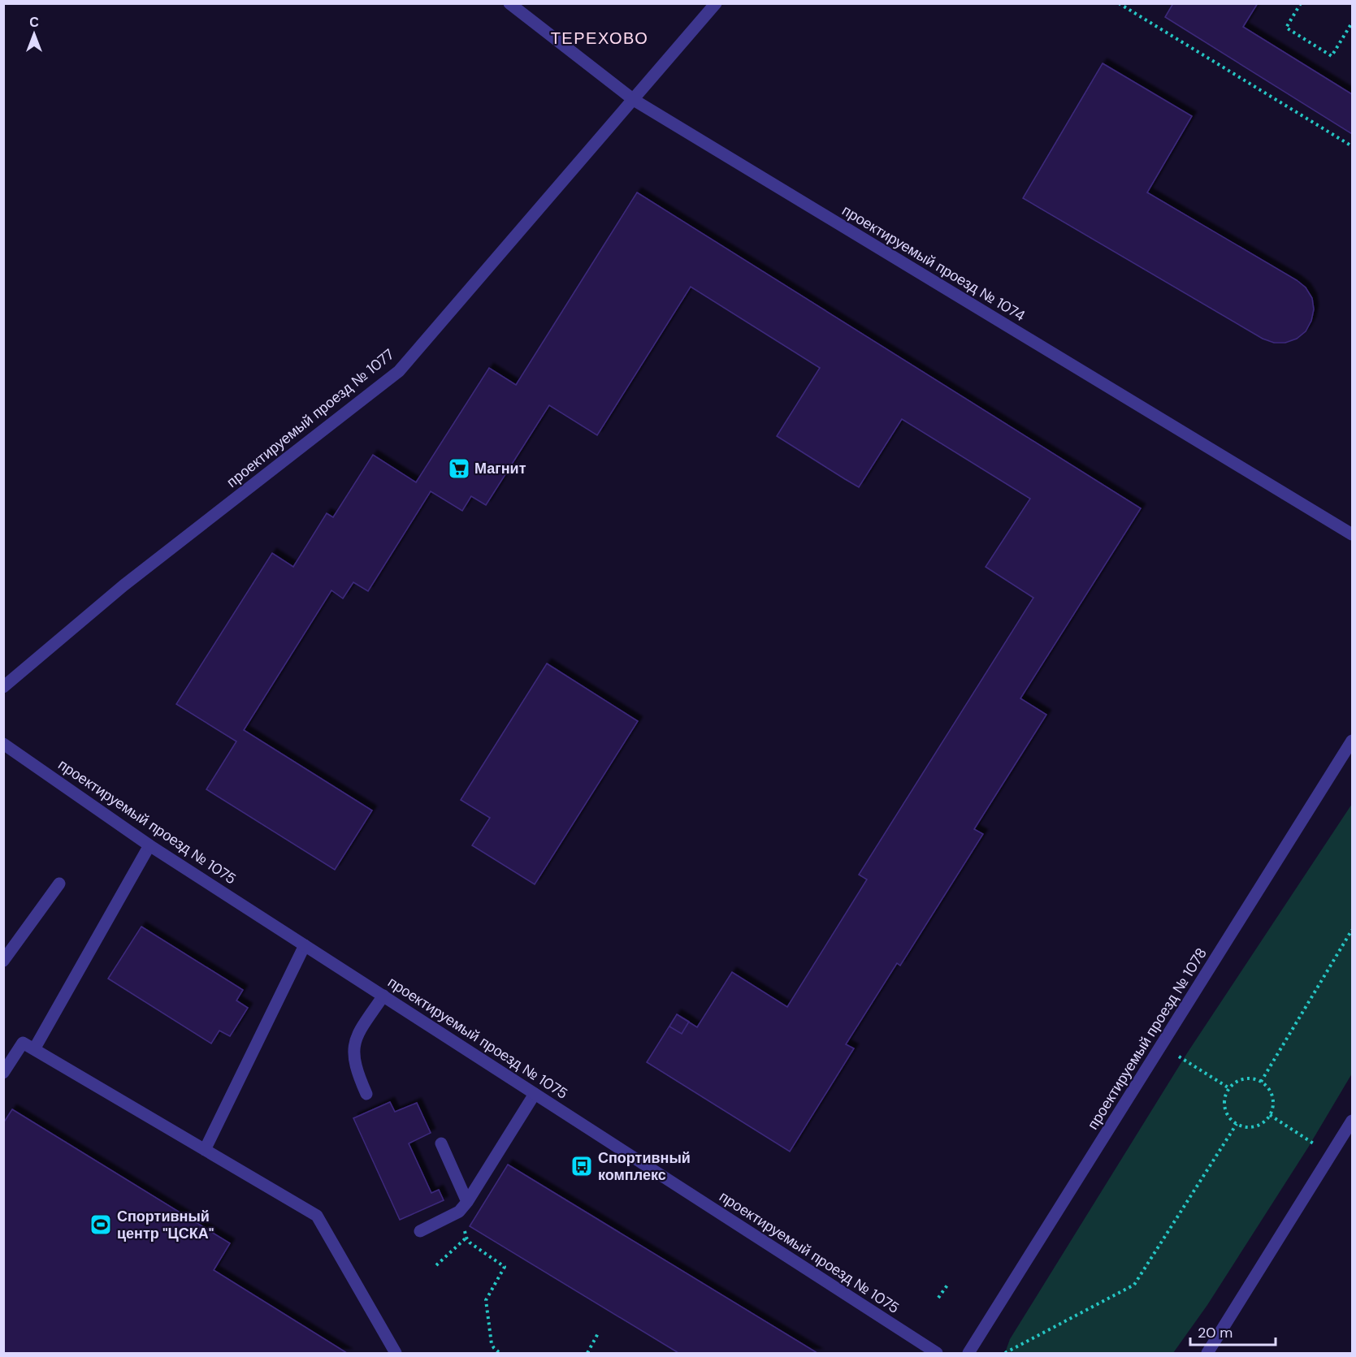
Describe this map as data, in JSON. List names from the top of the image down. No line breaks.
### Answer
{"streets":{"street":["проектируемый проезд № 1074","проектируемый проезд № 1077","проектируемый проезд № 1075","проектируемый проезд № 1078"]},"crossings":[["проектируемый проезд № 1074","проектируемый проезд № 1077"]],"districts":["ТЕРЕХОВО"],"places":{"supermarket":["Магнит"],"bus stop":["Спортивный комплекс"],"sports":["Спортивный центр \"ЦСКА\""]},"scale_bar":"20 m","north":"top"}
